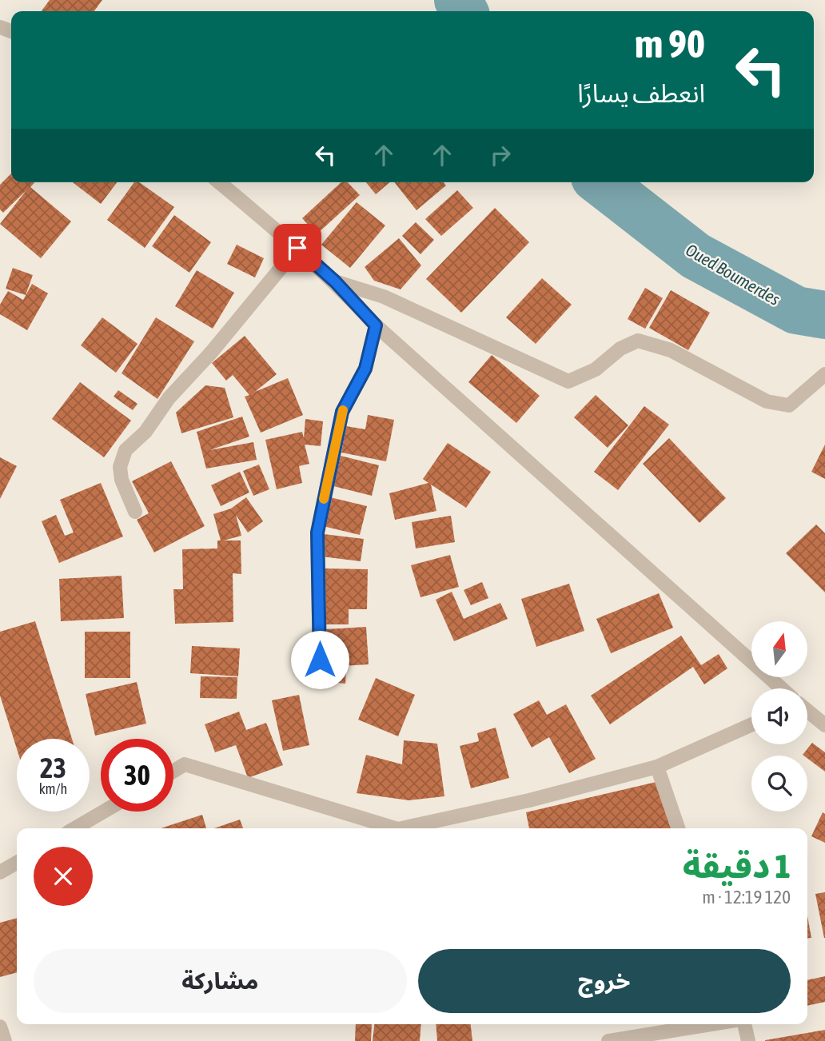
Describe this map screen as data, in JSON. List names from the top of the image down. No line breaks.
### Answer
{"water":["Oued Boumerdes"],"north":"top","page":{"turn":["90 m","انعطف يسارًا"],"speed":"23 km/h","limit":"30","heading":["1 دقيقة","120 m · 12:19"],"buttons":["خروج","مشاركة"]}}
